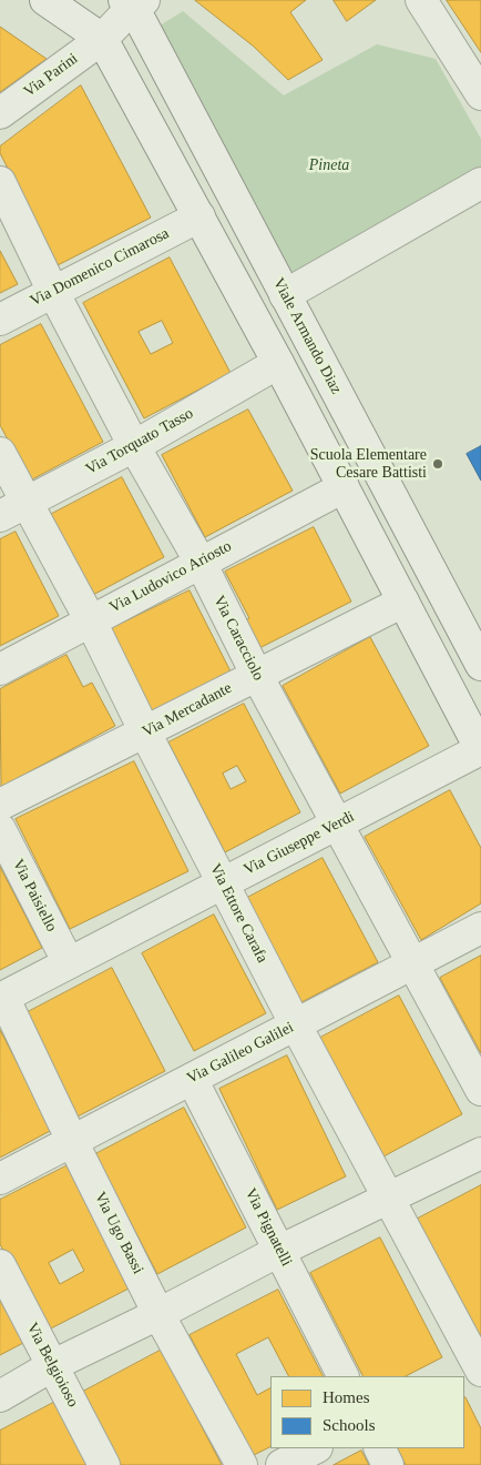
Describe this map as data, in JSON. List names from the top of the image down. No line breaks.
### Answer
{"streets":{"street":["Via Parini","Via Domenico Cimarosa","Viale Armando Diaz","Via Torquato Tasso","Via Ludovico Ariosto","Via Caracciolo","Via Mercadante","Via Giuseppe Verdi","Via Paisiello","Via Ettore Carafa","Via Galileo Galilei","Via Pignatelli","Via Ugo Bassi","Via Belgioioso"]},"crossings":[["Via Parini","Viale Armando Diaz"],["Via Domenico Cimarosa","Via Caracciolo"],["Via Torquato Tasso","Via Caracciolo"],["Via Torquato Tasso","Via Ettore Carafa"],["Via Ludovico Ariosto","Via Caracciolo"],["Via Ludovico Ariosto","Via Ettore Carafa"],["Via Caracciolo","Via Mercadante"],["Via Caracciolo","Via Giuseppe Verdi"],["Via Caracciolo","Via Galileo Galilei"],["Via Mercadante","Via Ettore Carafa"],["Via Giuseppe Verdi","Via Paisiello"],["Via Giuseppe Verdi","Via Ettore Carafa"],["Via Giuseppe Verdi","Via Ugo Bassi"],["Via Ettore Carafa","Via Galileo Galilei"],["Via Galileo Galilei","Via Pignatelli"],["Via Galileo Galilei","Via Ugo Bassi"]],"parks":["Pineta"],"places":["Scuola Elementare Cesare Battisti"],"legend":["Homes","Schools"]}
